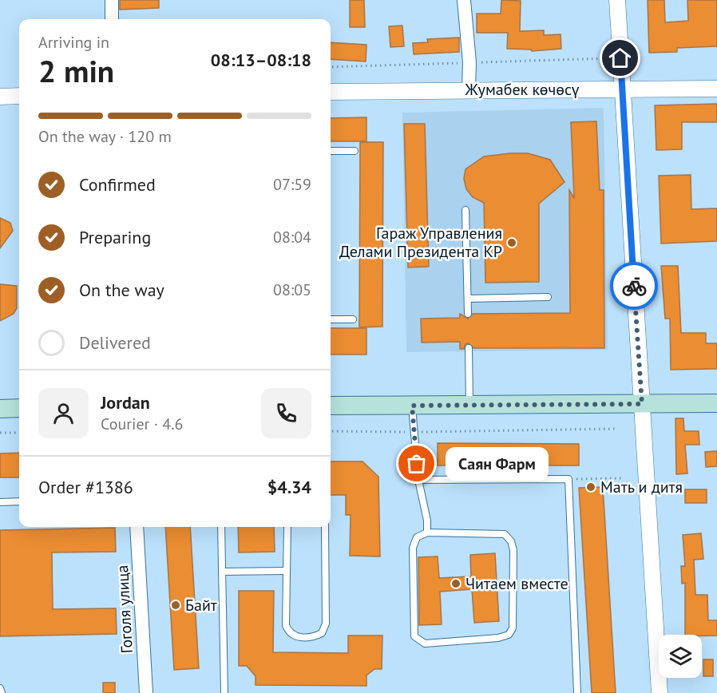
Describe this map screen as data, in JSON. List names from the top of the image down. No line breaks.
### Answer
{"streets":{"street":["Жумабек көчөсү","Гоголя улица"]},"places":["Гараж Управления Делами Президента КР","Саян Фарм","Мать и дитя","Читаем вместе","Байт"],"page":{"heading":["2 min","Arriving in","08:13–08:18"],"panel":["Jordan","Courier · 4.6","Order #1386","$4.34"],"bar":"On the way · 120 m","list":[["Confirmed","07:59"],["Preparing","08:04"],["On the way","08:05"],"Delivered"],"bubble":"Саян Фарм"}}
